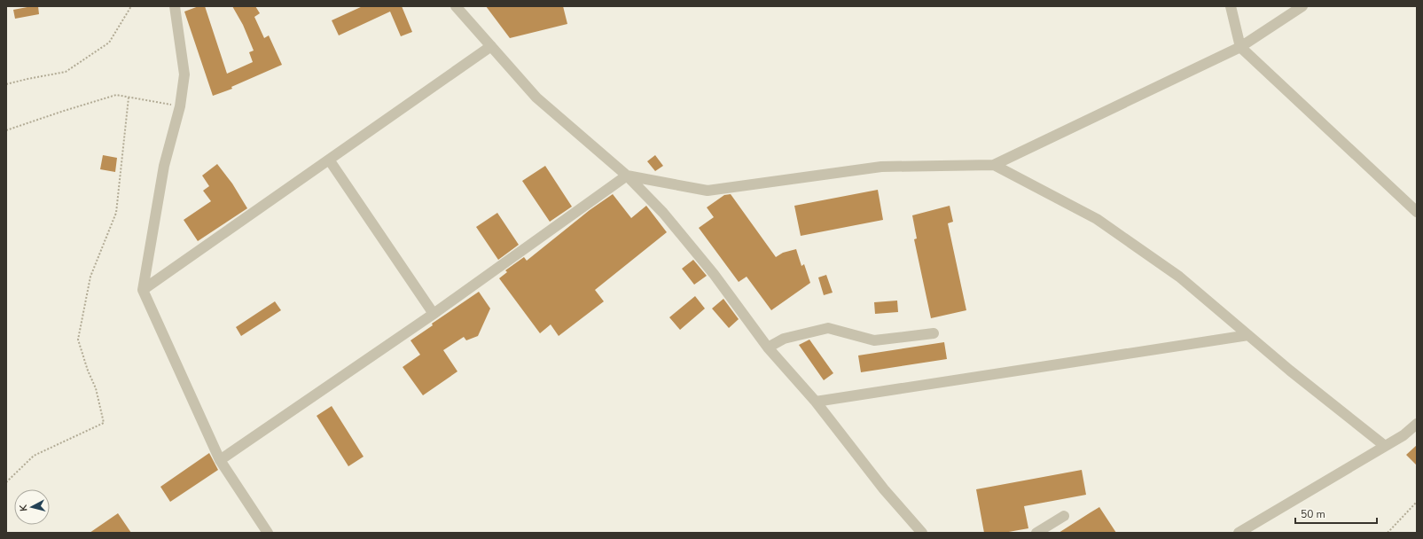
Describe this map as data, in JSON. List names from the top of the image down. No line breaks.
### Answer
{"scale_bar":"50 m","north":"left"}
